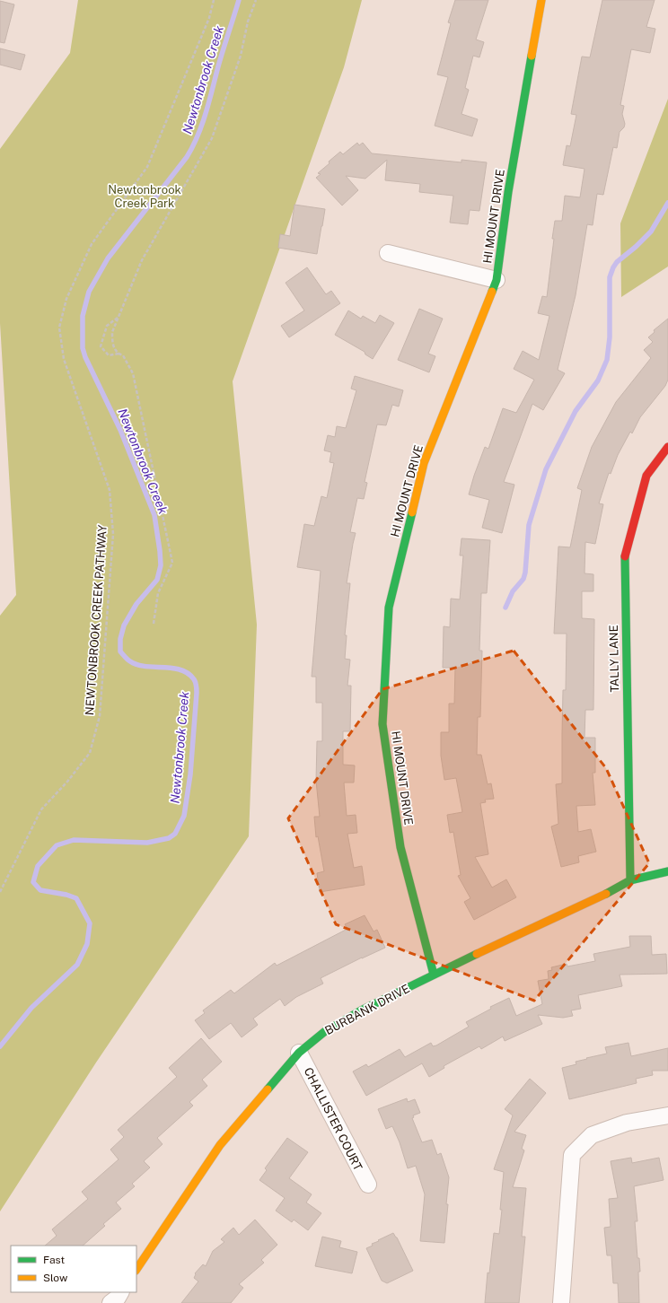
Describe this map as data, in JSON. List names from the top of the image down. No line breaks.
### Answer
{"streets":{"street":["HI MOUNT DRIVE","TALLY LANE","BURBANK DRIVE","CHALLISTER COURT"],"path":["NEWTONBROOK CREEK PATHWAY"]},"crossings":[["HI MOUNT DRIVE","BURBANK DRIVE"],["TALLY LANE","BURBANK DRIVE"],["BURBANK DRIVE","CHALLISTER COURT"]],"water":["Newtonbrook Creek"],"parks":["Newtonbrook Creek Park"],"legend":["Fast","Slow"]}
